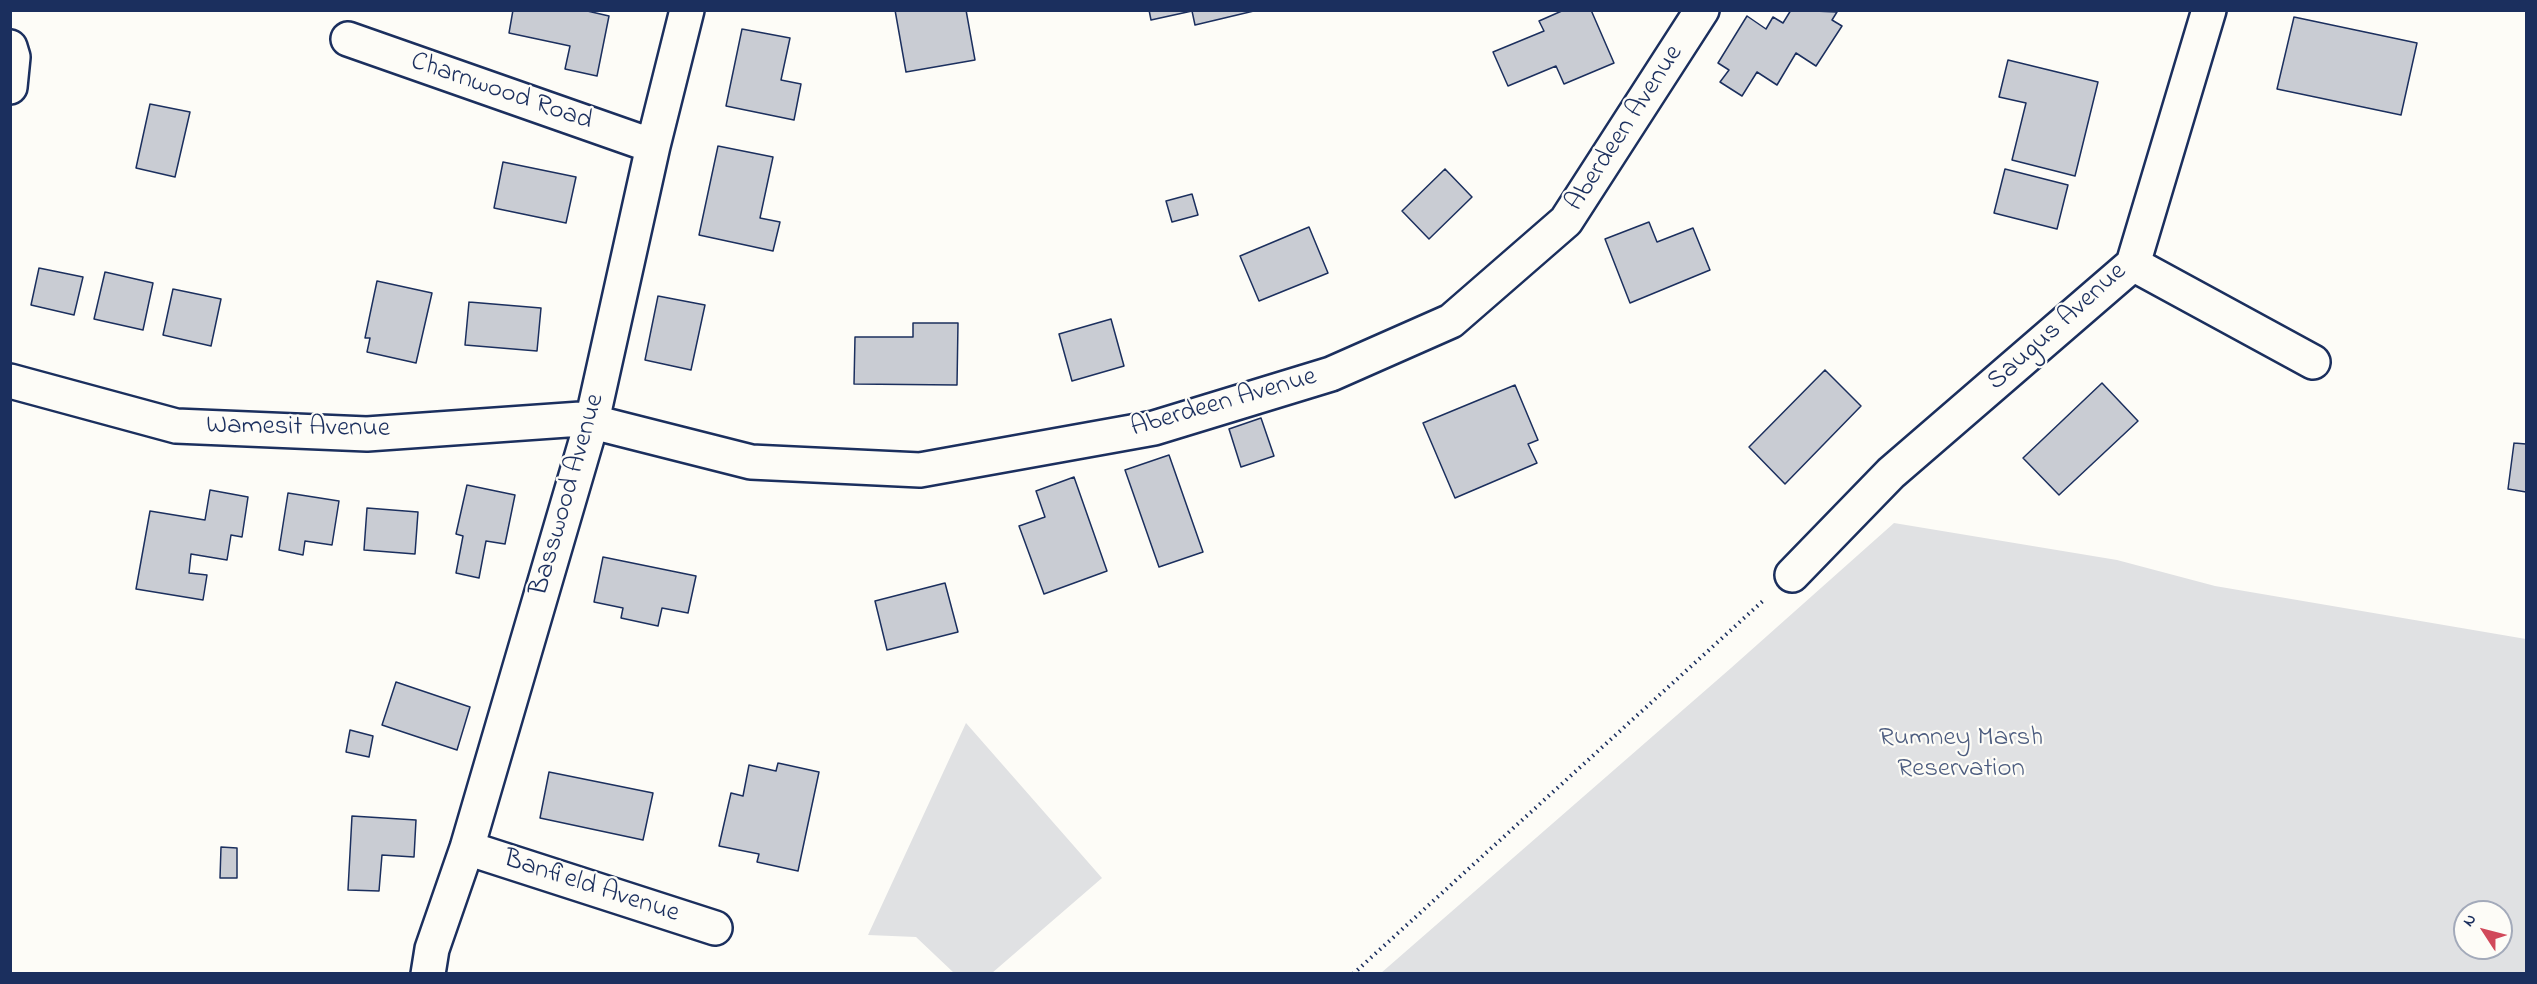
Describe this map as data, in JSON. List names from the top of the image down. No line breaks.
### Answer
{"streets":{"street":["Charnwood Road","Aberdeen Avenue","Saugus Avenue","Wamesit Avenue","Basswood Avenue","Banfield Avenue"]},"crossings":[["Charnwood Road","Basswood Avenue"],["Aberdeen Avenue","Wamesit Avenue"],["Aberdeen Avenue","Basswood Avenue"],["Wamesit Avenue","Basswood Avenue"],["Basswood Avenue","Banfield Avenue"]],"parks":["Rumney Marsh Reservation"],"north":"top left"}
